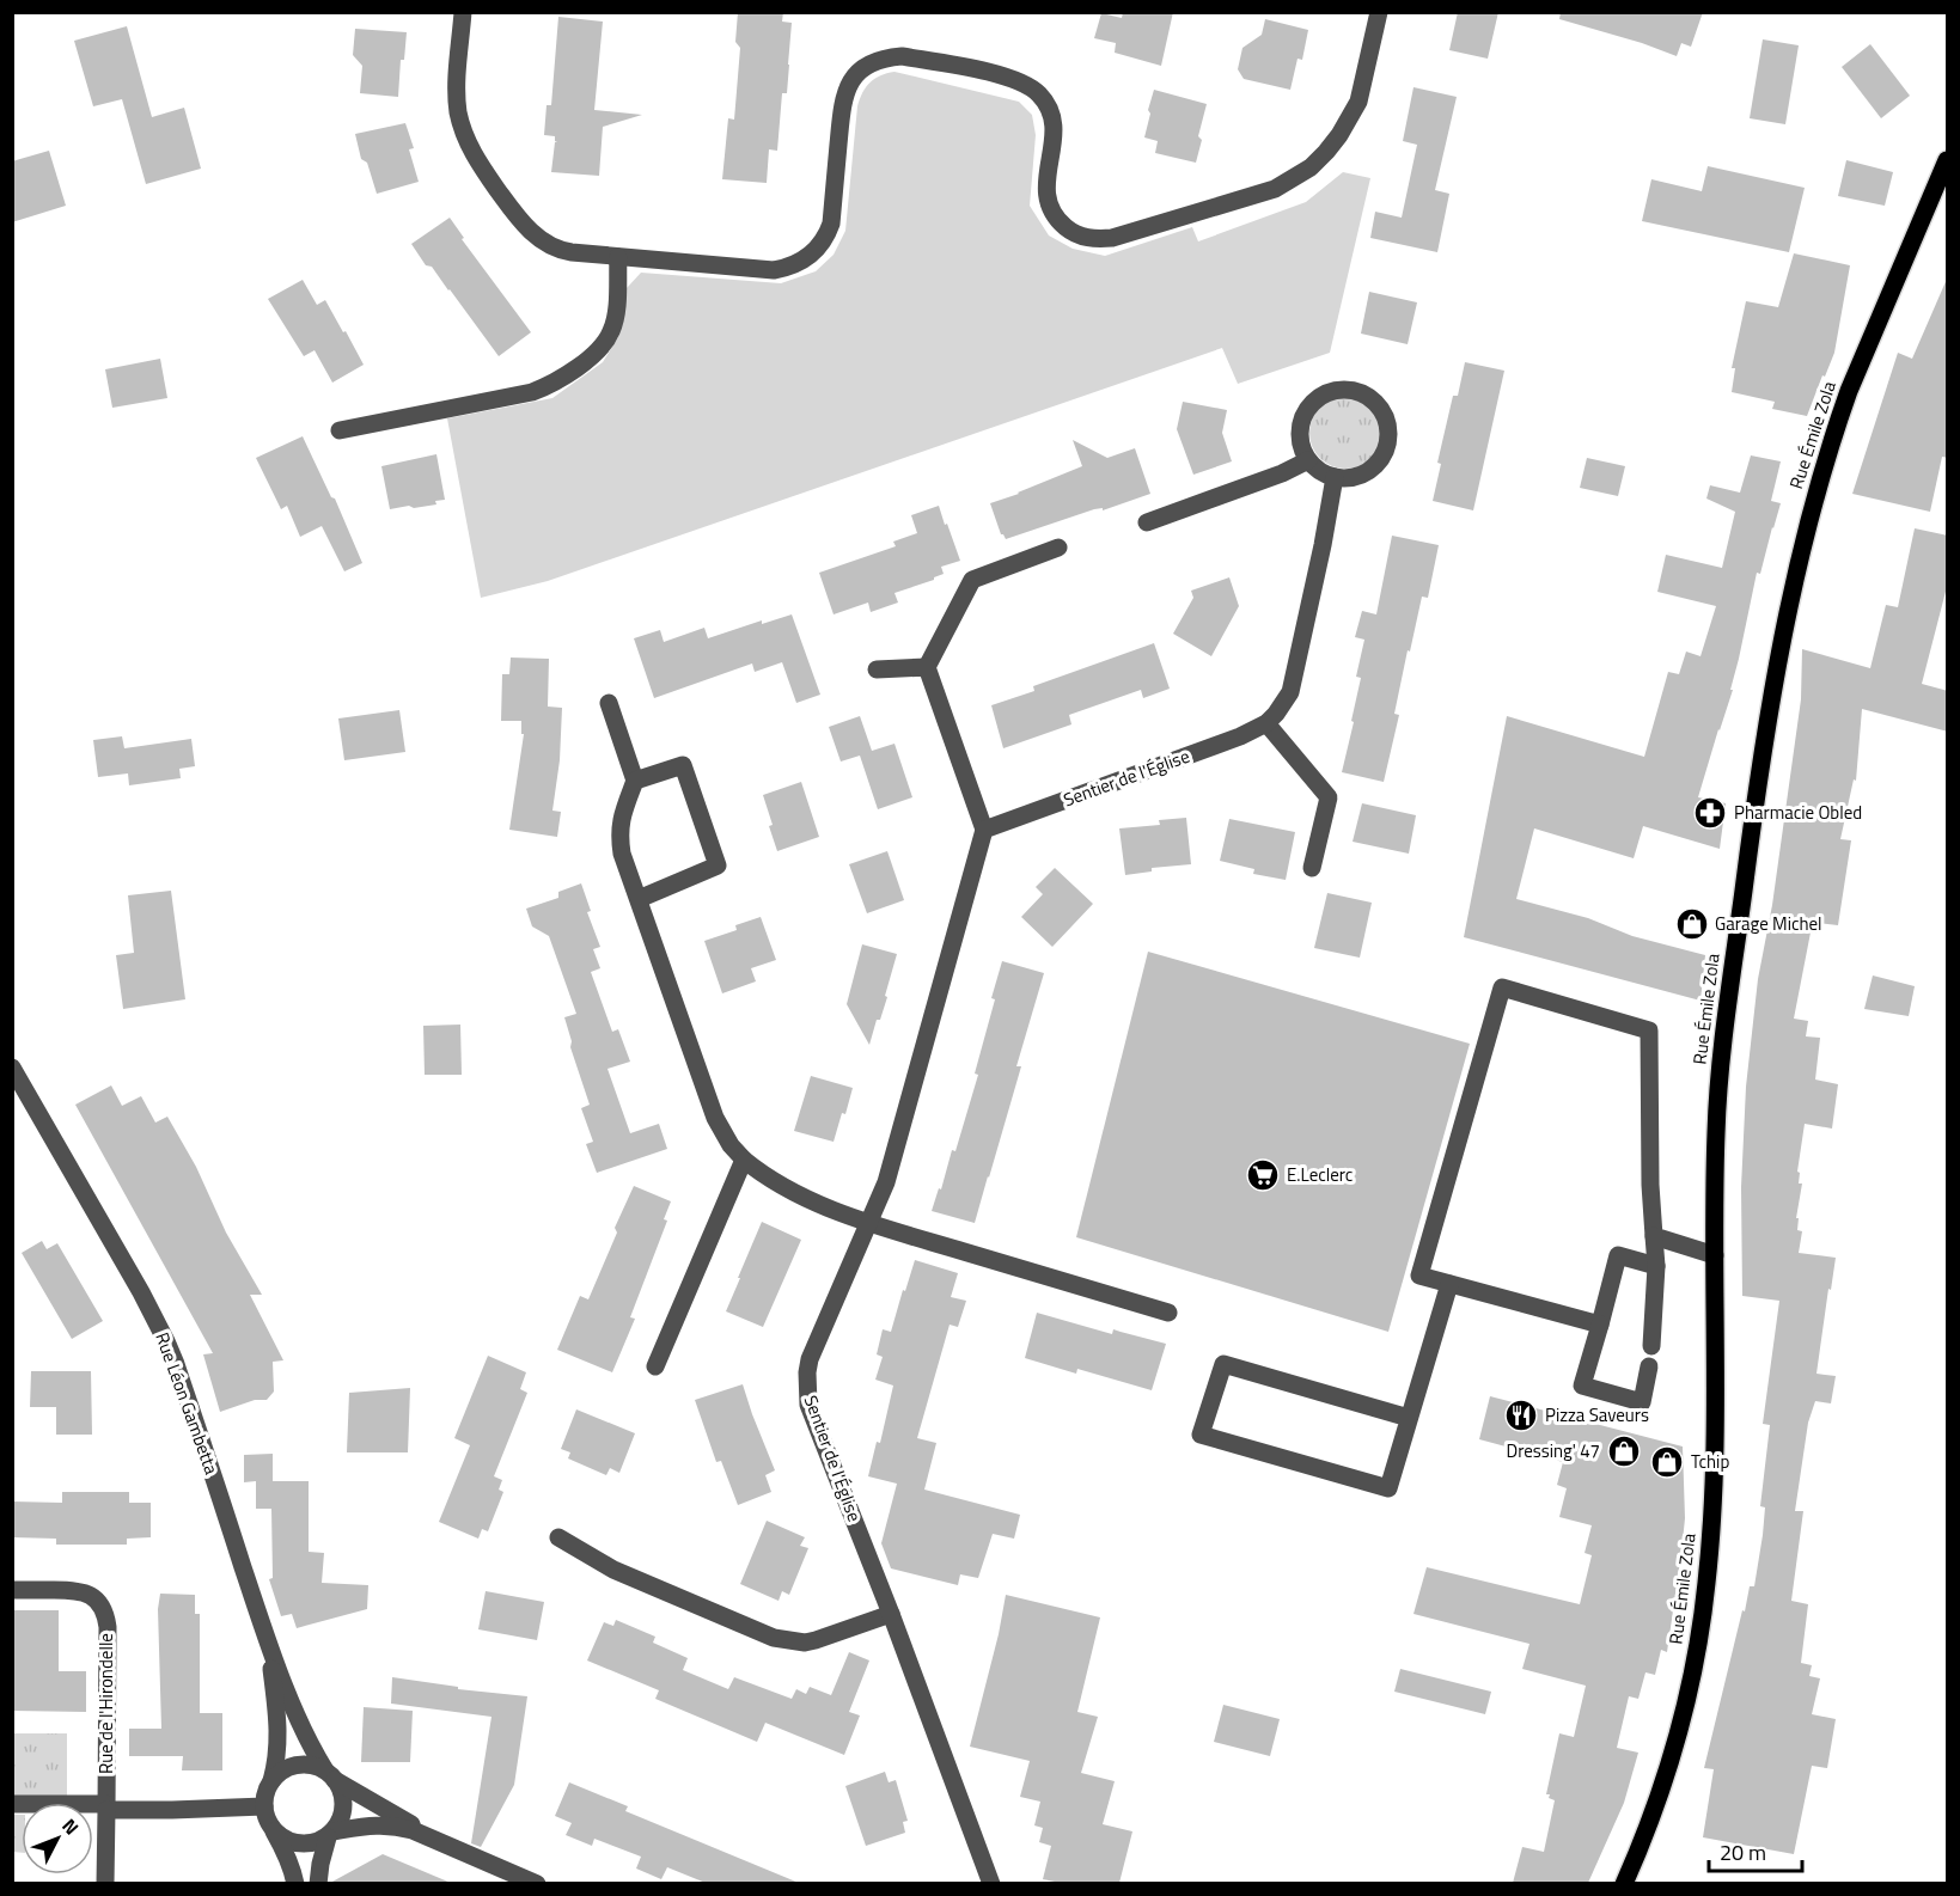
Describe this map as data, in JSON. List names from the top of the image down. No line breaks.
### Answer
{"streets":{"main road":["Rue Émile Zola"],"street":["Sentier de l'Église","Rue Léon Gambetta","Rue de l'Hirondelle"]},"places":{"pharmacy":["Pharmacie Obled"],"shop":["Garage Michel","Dressing' 47","Tchip"],"supermarket":["E.Leclerc"],"restaurant":["Pizza Saveurs"]},"scale_bar":"20 m","north":"top right"}
